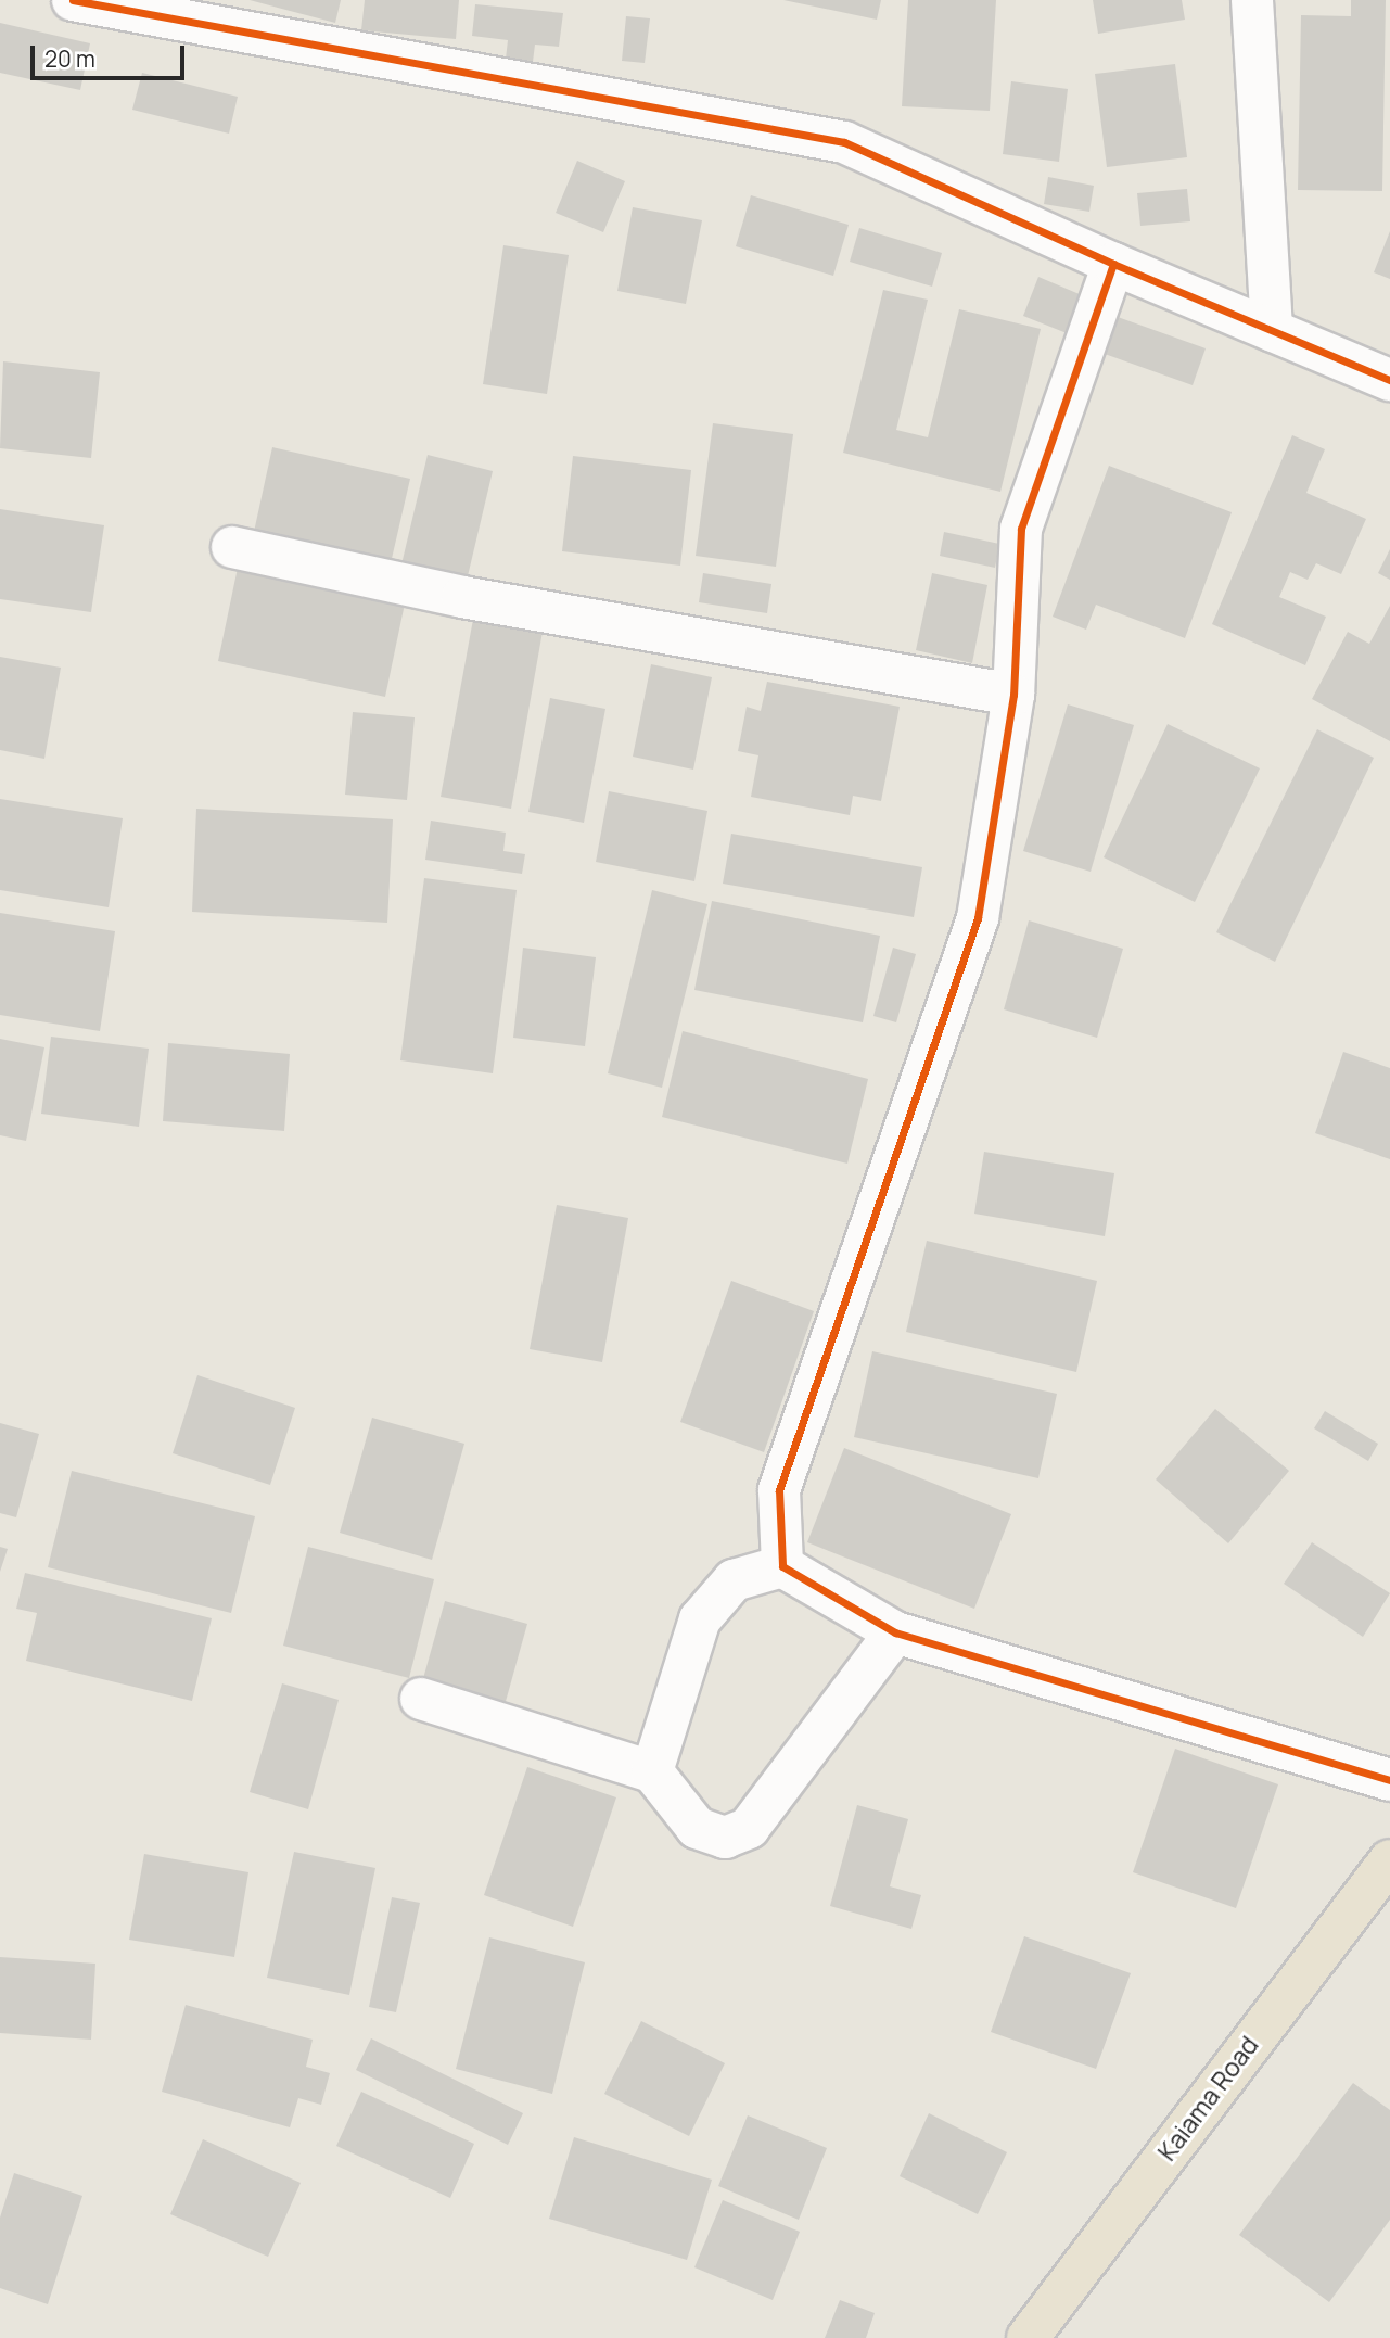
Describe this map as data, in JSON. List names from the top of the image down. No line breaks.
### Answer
{"streets":{"highway":["Kaiama Road"]},"scale_bar":"20 m"}
